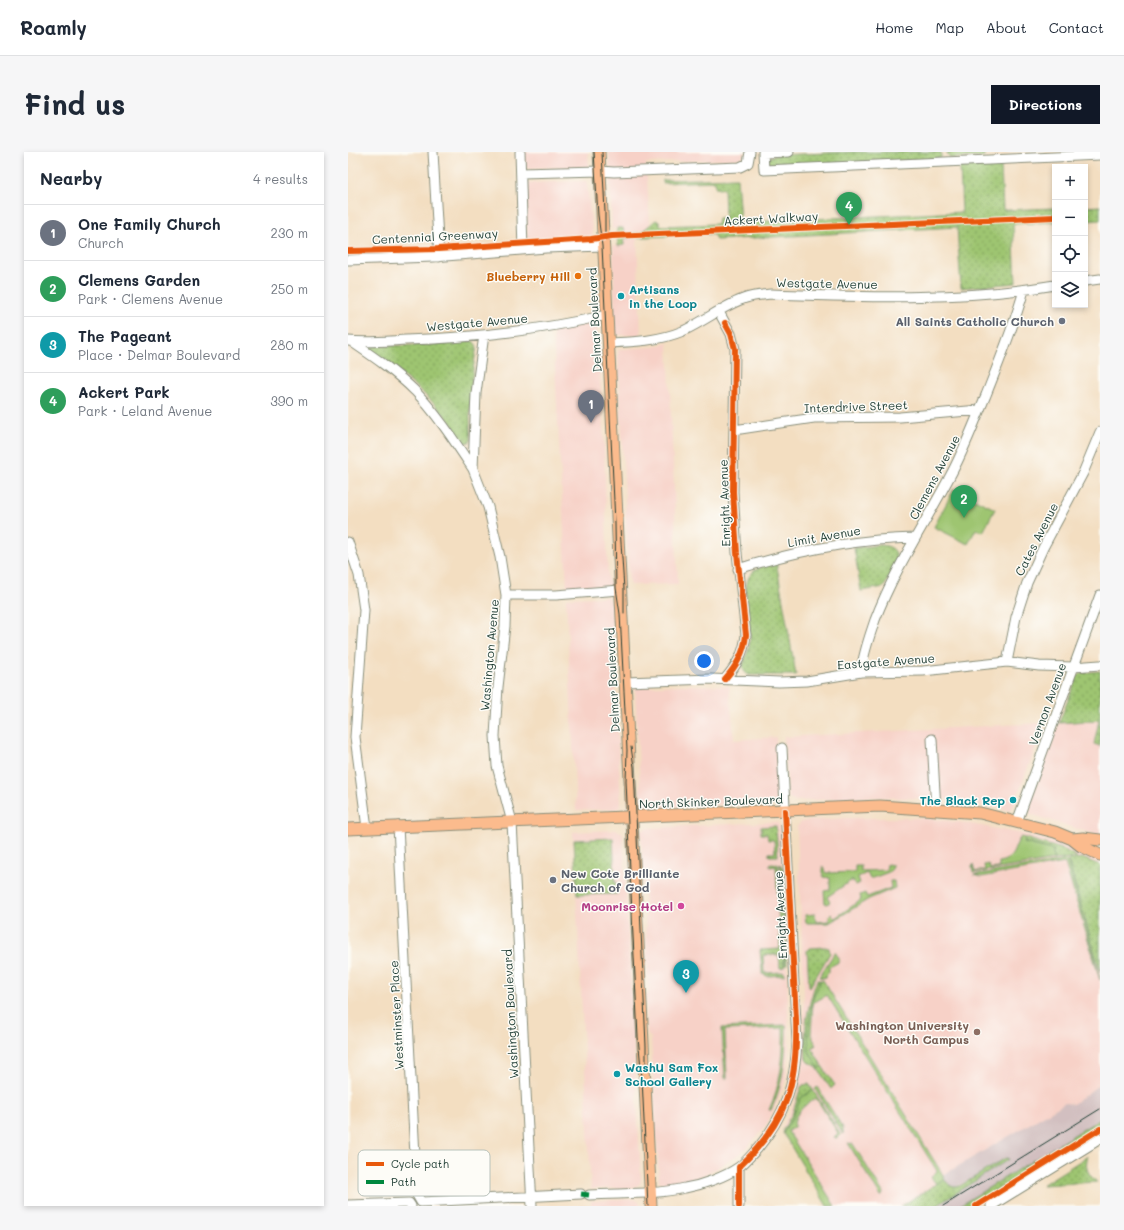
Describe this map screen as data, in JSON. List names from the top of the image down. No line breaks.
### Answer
{"streets":{"main road":["Delmar Boulevard","North Skinker Boulevard"],"street":["Westgate Avenue","Interdrive Street","Clemens Avenue","Enright Avenue","Limit Avenue","Cates Avenue","Washington Avenue","Eastgate Avenue","Vernon Avenue","Washington Boulevard","Westminster Place"],"cycle path":["Ackert Walkway"]},"crossings":[["Westgate Avenue","Delmar Boulevard"],["Westgate Avenue","Clemens Avenue"],["Westgate Avenue","Enright Avenue"],["Westgate Avenue","Washington Avenue"],["Delmar Boulevard","Eastgate Avenue"],["Delmar Boulevard","North Skinker Boulevard"],["Interdrive Street","Clemens Avenue"],["Interdrive Street","Enright Avenue"],["Clemens Avenue","Limit Avenue"],["Clemens Avenue","Eastgate Avenue"],["Enright Avenue","Limit Avenue"],["Enright Avenue","Eastgate Avenue"],["Enright Avenue","North Skinker Boulevard"],["Cates Avenue","Eastgate Avenue"],["Washington Avenue","North Skinker Boulevard"],["Washington Avenue","Washington Boulevard"],["Eastgate Avenue","Vernon Avenue"],["Vernon Avenue","North Skinker Boulevard"],["North Skinker Boulevard","Washington Boulevard"],["North Skinker Boulevard","Westminster Place"],["Washington Boulevard","Westminster Place"]],"places":["Blueberry Hill","Artisans in the Loop","All Saints Catholic Church","The Black Rep","New Cote Brilliante Church of God","Moonrise Hotel","Washington University North Campus","WashU Sam Fox School Gallery"],"legend":["Cycle path","Path"],"page":{"header":"Roamly","nav":["Home","Map","About","Contact"],"buttons":"Directions","title":"Find us","heading":["Nearby","4 results"],"map_buttons":["+","−"],"pins":["4","1","2","3"],"list":[{"mark":"1","name":"One Family Church","note":"Church","value":"230 m"},{"mark":"2","name":"Clemens Garden","note":"Park · Clemens Avenue","value":"250 m"},{"mark":"3","name":"The Pageant","note":"Place · Delmar Boulevard","value":"280 m"},{"mark":"4","name":"Ackert Park","note":"Park · Leland Avenue","value":"390 m"}]}}
